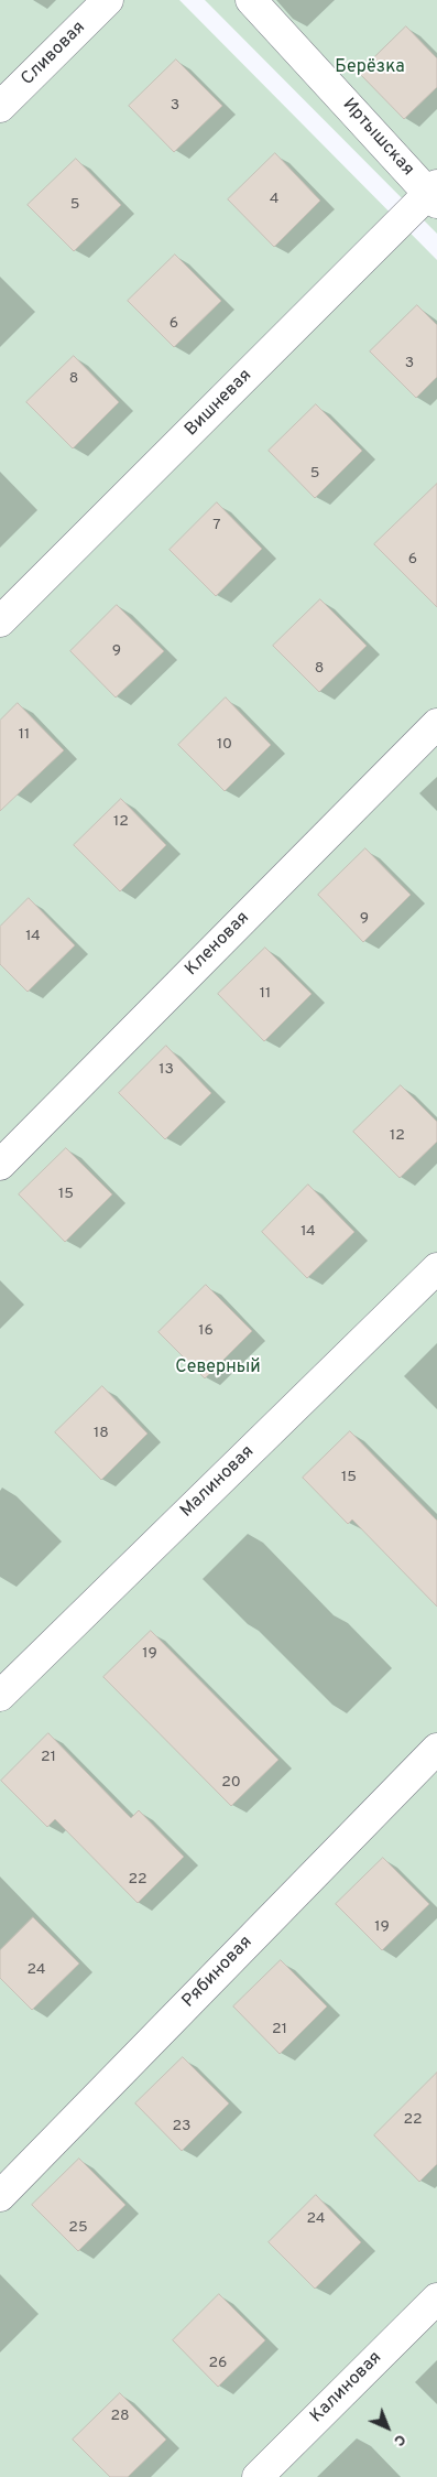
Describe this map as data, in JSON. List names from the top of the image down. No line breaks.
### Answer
{"streets":{"street":["Сливовая","Иртышская","Вишневая","Кленовая","Малиновая","Рябиновая","Калиновая"]},"crossings":[["Иртышская","Вишневая"]],"parks":["Берёзка","Северный"],"house_numbers":["3","4","5","6","3","8","5","7","6","9","8","11","10","12","9","14","11","13","12","15","14","16","18","15","19","21","20","22","19","24","21","22","23","24","25","26","28"],"north":"bottom right"}
